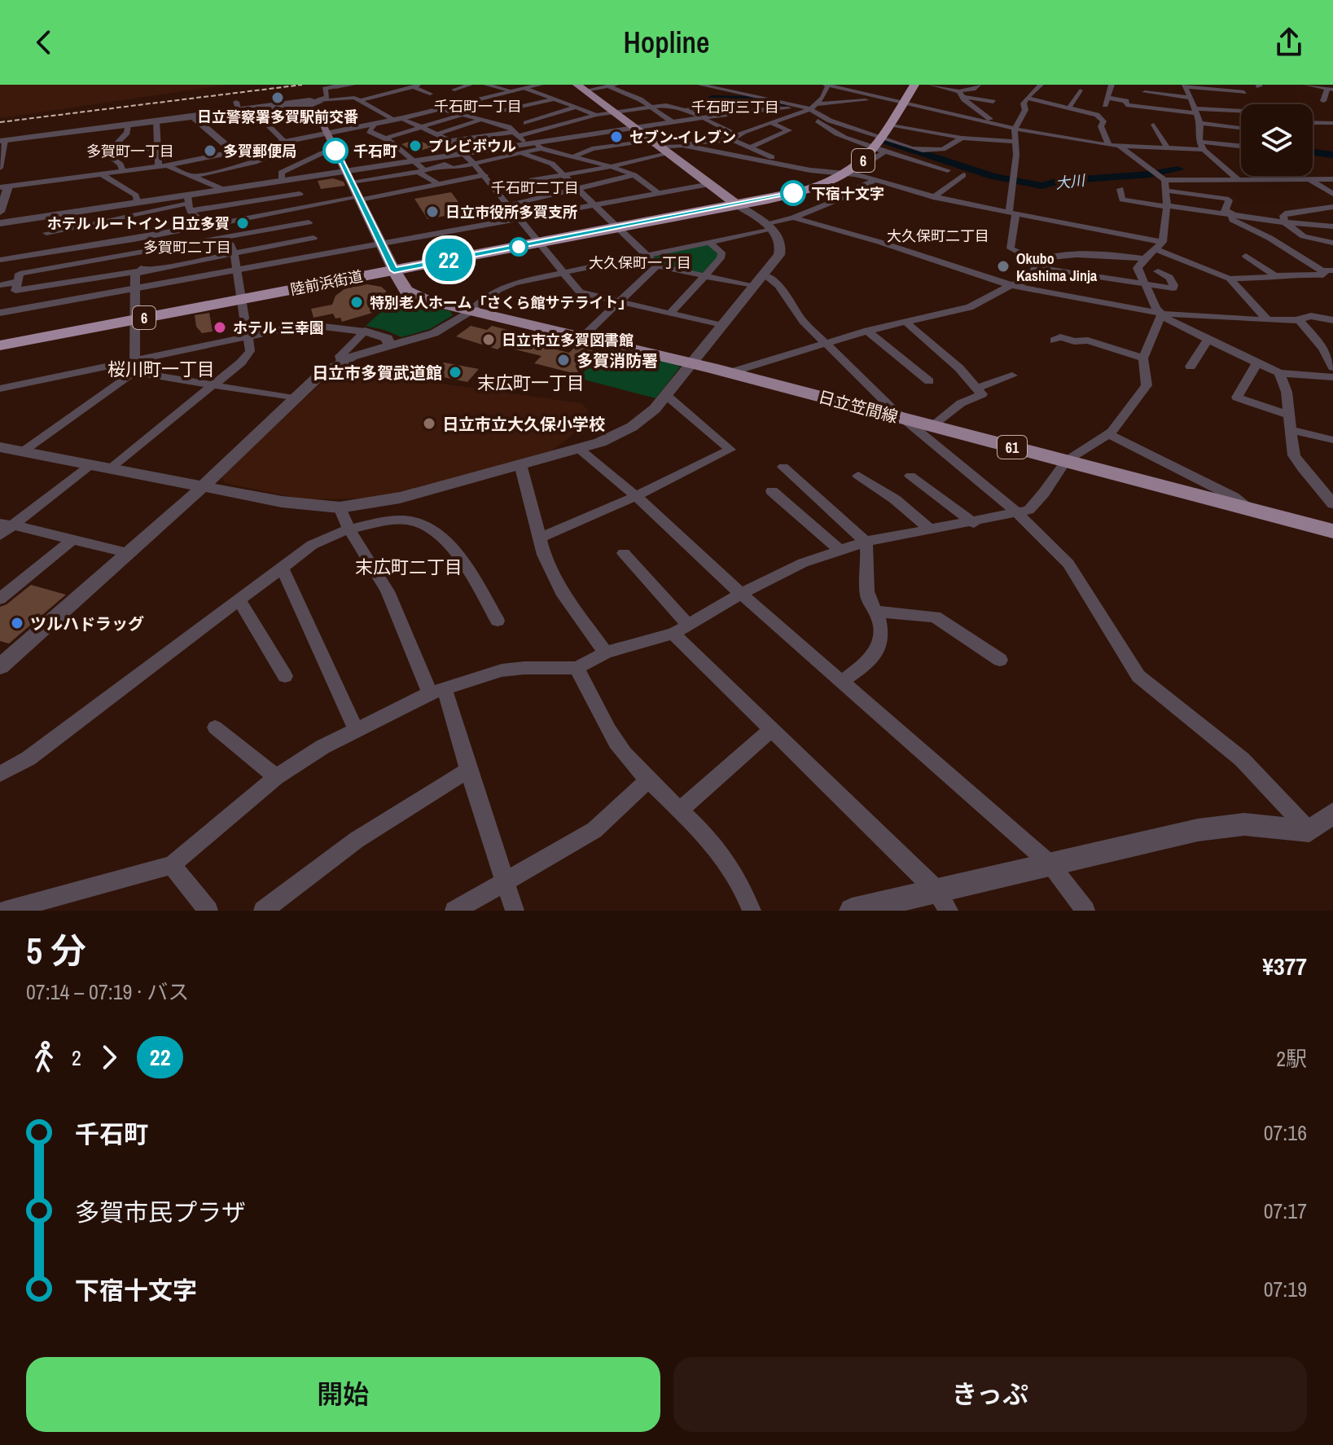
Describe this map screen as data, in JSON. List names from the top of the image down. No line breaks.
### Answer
{"streets":{"highway":["6","陸前浜街道"],"main road":["日立笠間線","61"]},"crossings":[["陸前浜街道","日立笠間線"]],"districts":["千石町一丁目","千石町三丁目","多賀町一丁目","千石町二丁目","大久保町二丁目","多賀町二丁目","大久保町一丁目","桜川町一丁目","末広町一丁目","末広町二丁目"],"water":["大川"],"places":["日立警察署多賀駅前交番","セブン-イレブン","プレビボウル","多賀郵便局","千石町","下宿十文字","日立市役所多賀支所","ホテル ルートイン 日立多賀","Okubo Kashima Jinja","特別老人ホーム「さくら館サテライト」","ホテル 三幸園","日立市立多賀図書館","多賀消防署","日立市多賀武道館","日立市立大久保小学校","ツルハドラッグ"],"lines":["bus line 22"],"page":{"header":"Hopline","on_map":"22","heading":["5 分","07:14 – 07:19 · バス","¥377"],"legs":["2","22","2駅"],"list":[{"name":"千石町","value":"07:16"},{"name":"多賀市民プラザ","value":"07:17"},{"name":"下宿十文字","value":"07:19"}],"buttons":["開始","きっぷ"]}}
